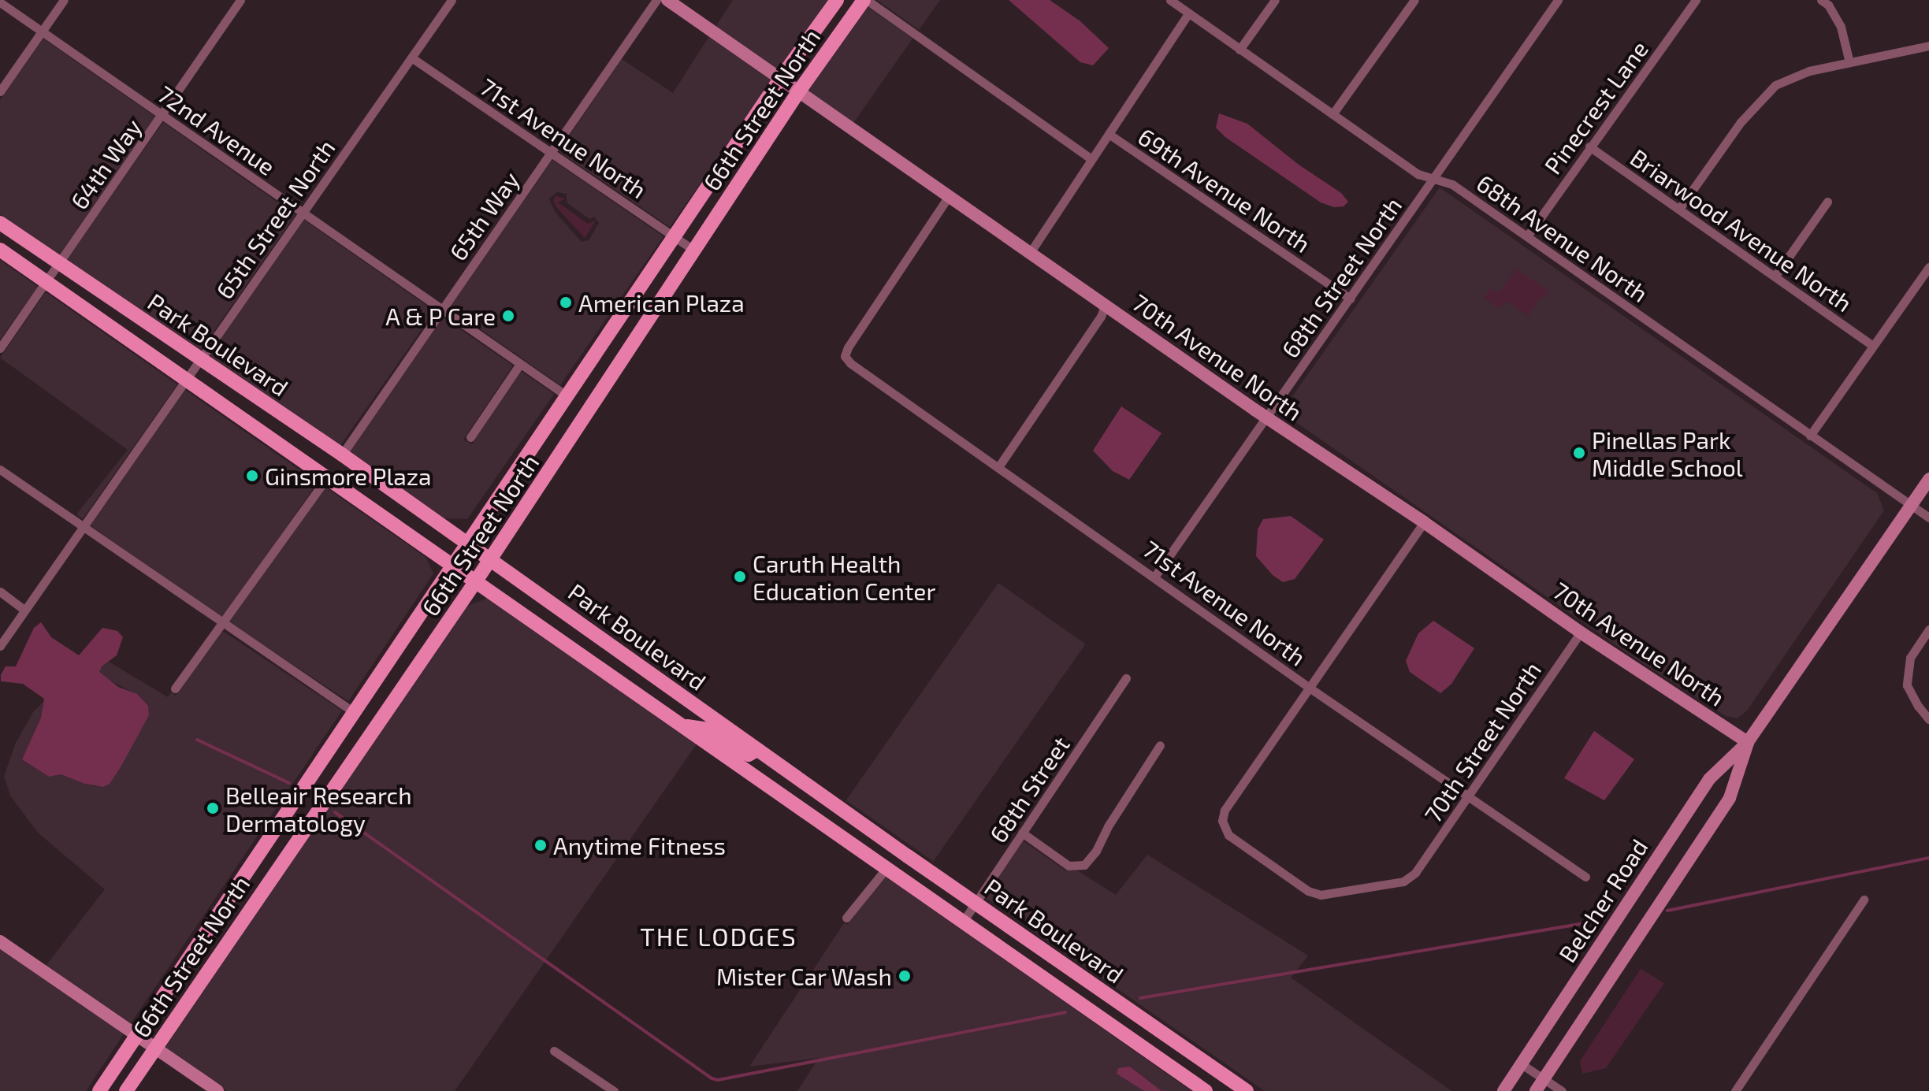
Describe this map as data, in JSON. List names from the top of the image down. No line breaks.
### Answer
{"streets":{"main road":["66th Street North","Park Boulevard"],"street":["Pinecrest Lane","72nd Avenue","71st Avenue North","64th Way","69th Avenue North","65th Way","65th Street North","Briarwood Avenue North","68th Avenue North","68th Street North","70th Avenue North","70th Street North","68th Street","Belcher Road"]},"crossings":[["Pinecrest Lane","Briarwood Avenue North"],["Pinecrest Lane","68th Avenue North"],["66th Street North","72nd Avenue"],["66th Street North","71st Avenue North"],["66th Street North","Park Boulevard"],["66th Street North","70th Avenue North"],["72nd Avenue","64th Way"],["72nd Avenue","65th Way"],["72nd Avenue","65th Street North"],["71st Avenue North","65th Way"],["71st Avenue North","65th Street North"],["71st Avenue North","68th Street North"],["71st Avenue North","70th Avenue North"],["71st Avenue North","70th Street North"],["64th Way","Park Boulevard"],["69th Avenue North","68th Street North"],["65th Way","Park Boulevard"],["65th Street North","Park Boulevard"],["68th Avenue North","68th Street North"],["68th Avenue North","Belcher Road"],["68th Street North","70th Avenue North"],["Park Boulevard","68th Street"],["70th Avenue North","70th Street North"],["70th Avenue North","Belcher Road"]],"districts":["THE LODGES"],"places":["American Plaza","A & P Care","Pinellas Park Middle School","Ginsmore Plaza","Caruth Health Education Center","Belleair Research Dermatology","Anytime Fitness","Mister Car Wash"]}
